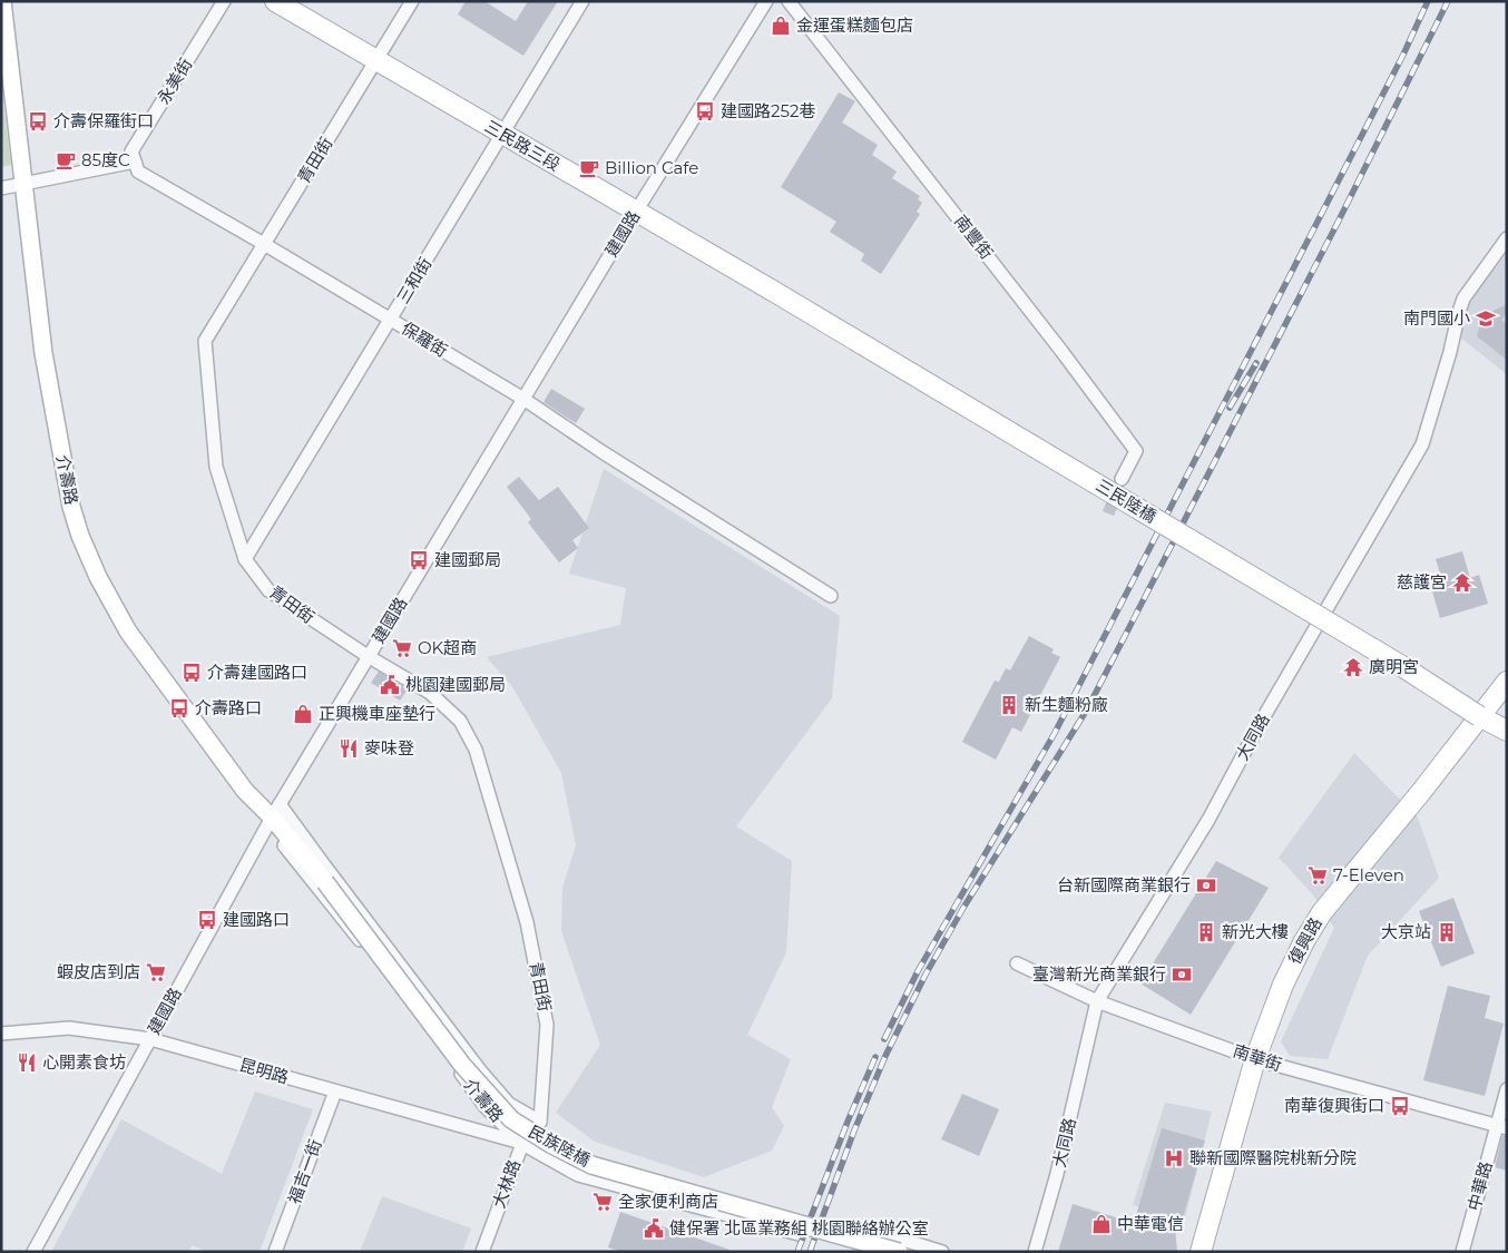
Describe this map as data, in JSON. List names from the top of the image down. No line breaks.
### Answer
{"streets":{"main road":["三民路三段","三民陸橋","復興路"],"street":["永美街","青田街","建國路","南豐街","三和街","保羅街","介壽路","大同路","南華街","昆明路","民族陸橋","福吉一街","大林路","中華路"]},"crossings":[["永美街","保羅街"],["三民路三段","青田街"],["三民路三段","建國路"],["三民路三段","三和街"],["三民路三段","三民陸橋"],["青田街","建國路"],["青田街","三和街"],["青田街","保羅街"],["青田街","介壽路"],["青田街","大林路"],["建國路","保羅街"],["建國路","介壽路"],["建國路","昆明路"],["三和街","保羅街"],["介壽路","昆明路"],["介壽路","民族陸橋"],["介壽路","大林路"],["三民陸橋","復興路"],["大同路","南華街"],["復興路","南華街"],["南華街","中華路"],["昆明路","福吉一街"],["昆明路","大林路"]],"places":{"shop":["金運蛋糕麵包店","正興機車座墊行","中華電信"],"bus stop":["建國路252巷","介壽保羅街口","建國郵局","介壽建國路口","介壽路口","建國路口","南華復興街口"],"cafe":["85度C","Billion Cafe"],"school or university":["南門國小"],"temple":["慈護宮","廣明宮"],"supermarket":["OK超商","7-Eleven","蝦皮店到店","全家便利商店"],"public building":["桃園建國郵局","健保署 北區業務組 桃園聯絡辦公室"],"building":["新生麵粉廠","新光大樓","大京站"],"restaurant":["麥味登","心開素食坊"],"bank":["台新國際商業銀行","臺灣新光商業銀行"],"hospital":["聯新國際醫院桃新分院"]}}
